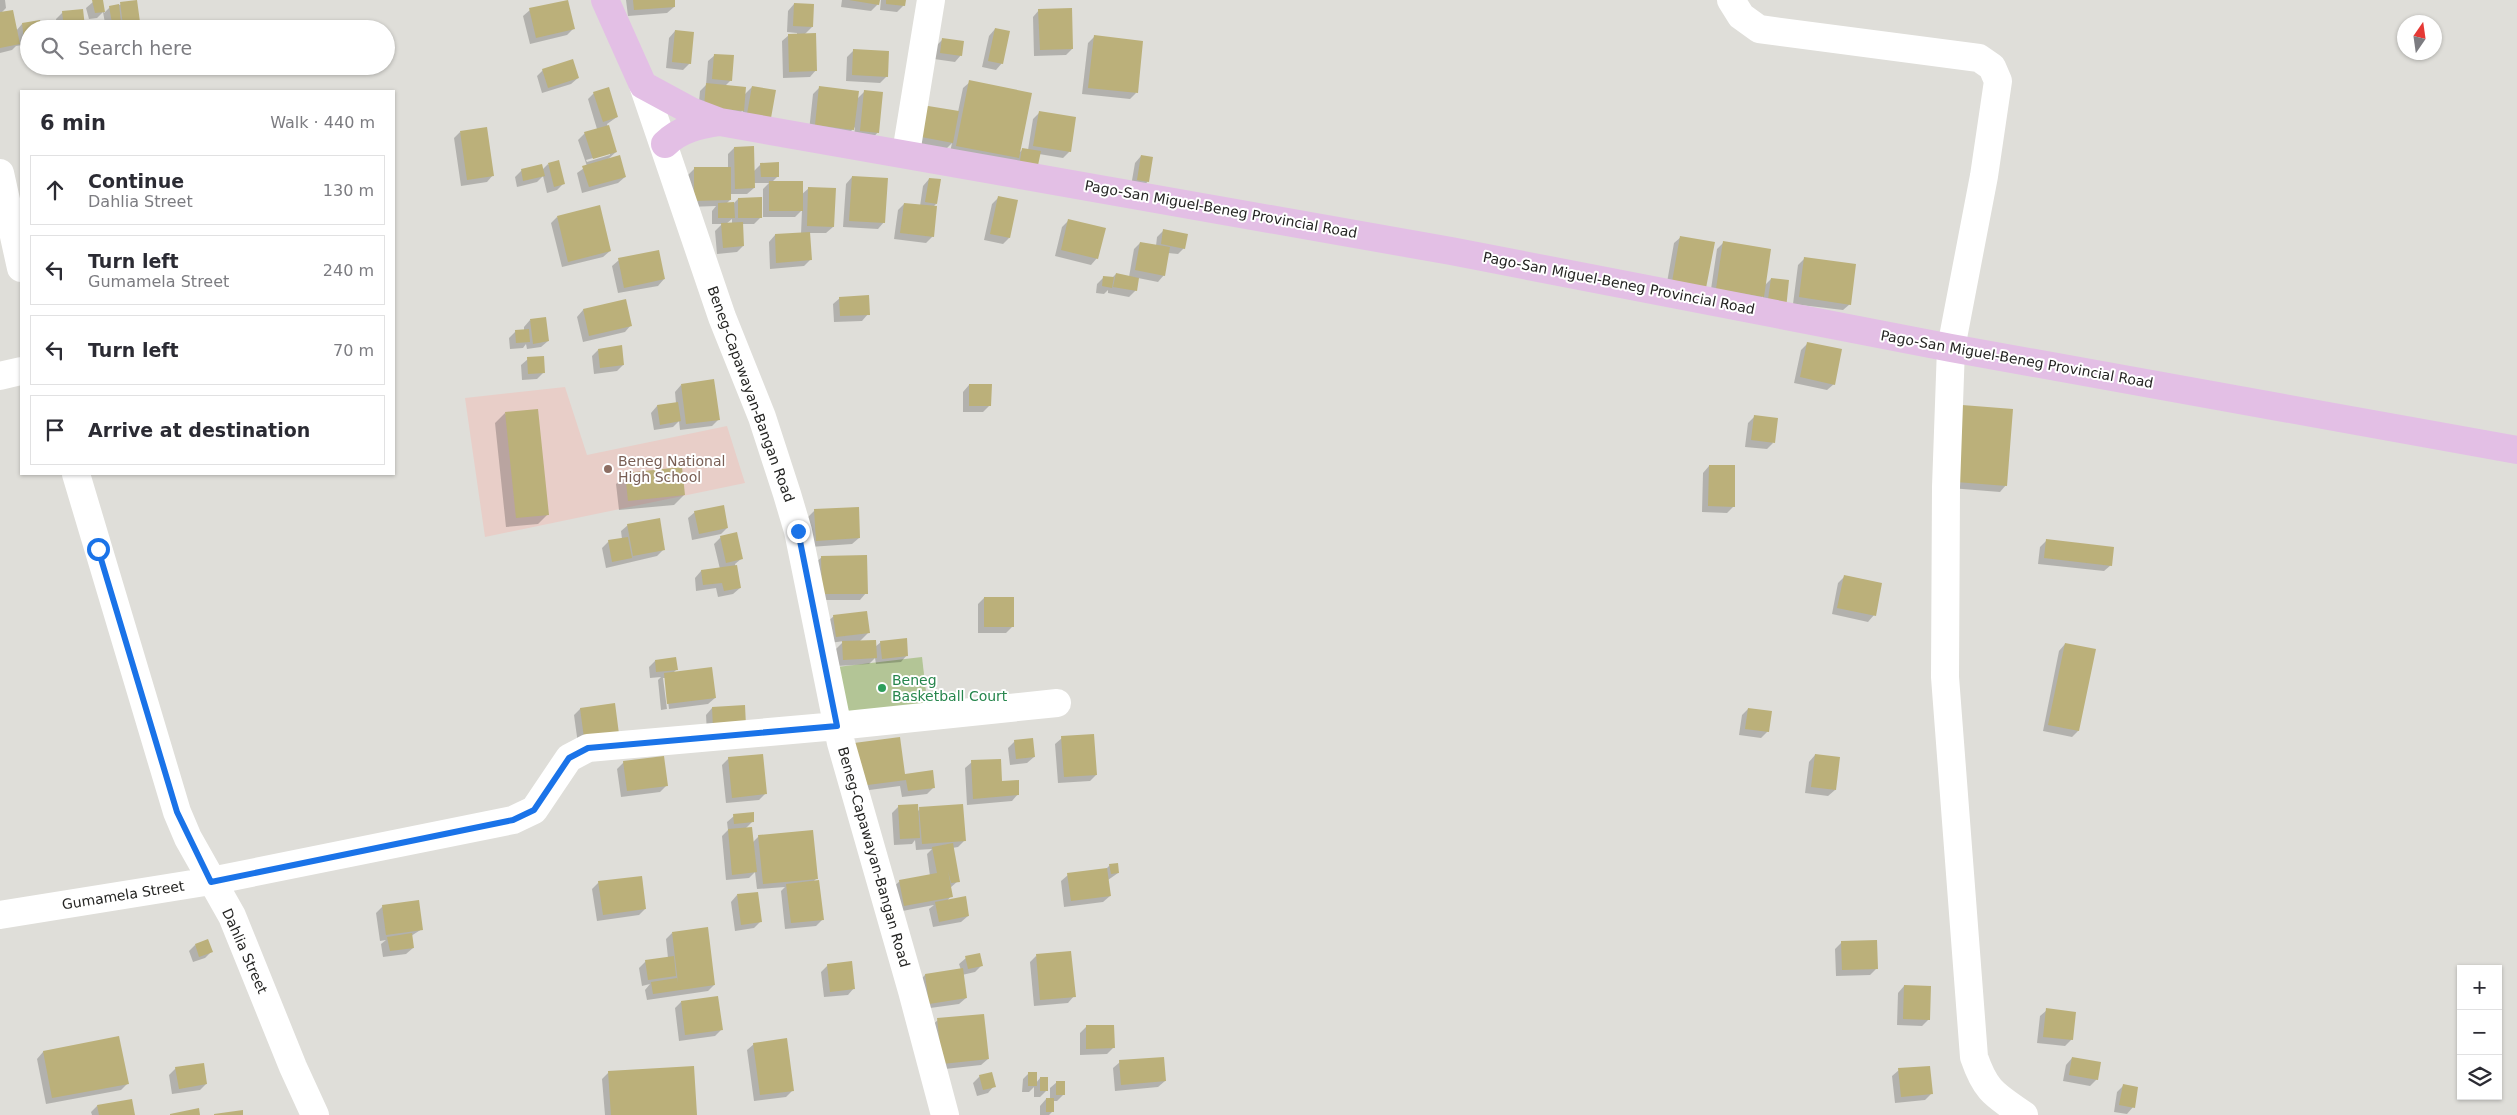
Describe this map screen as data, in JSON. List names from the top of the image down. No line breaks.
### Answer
{"streets":{"main road":["Pago-San Miguel-Beneg Provincial Road"],"street":["Beneg-Capawayan-Bangan Road","Gumamela Street","Dahlia Street"]},"crossings":[["Beneg-Capawayan-Bangan Road","Gumamela Street"],["Gumamela Street","Dahlia Street"]],"places":["Beneg National High School","Beneg Basketball Court"],"north":"top","page":{"search":"Search here","heading":["6 min","Walk · 440 m"],"list":[["Continue","Dahlia Street","130 m"],["Turn left","Gumamela Street","240 m"],["Turn left","70 m"],"Arrive at destination"],"map_buttons":["+","−"]}}
